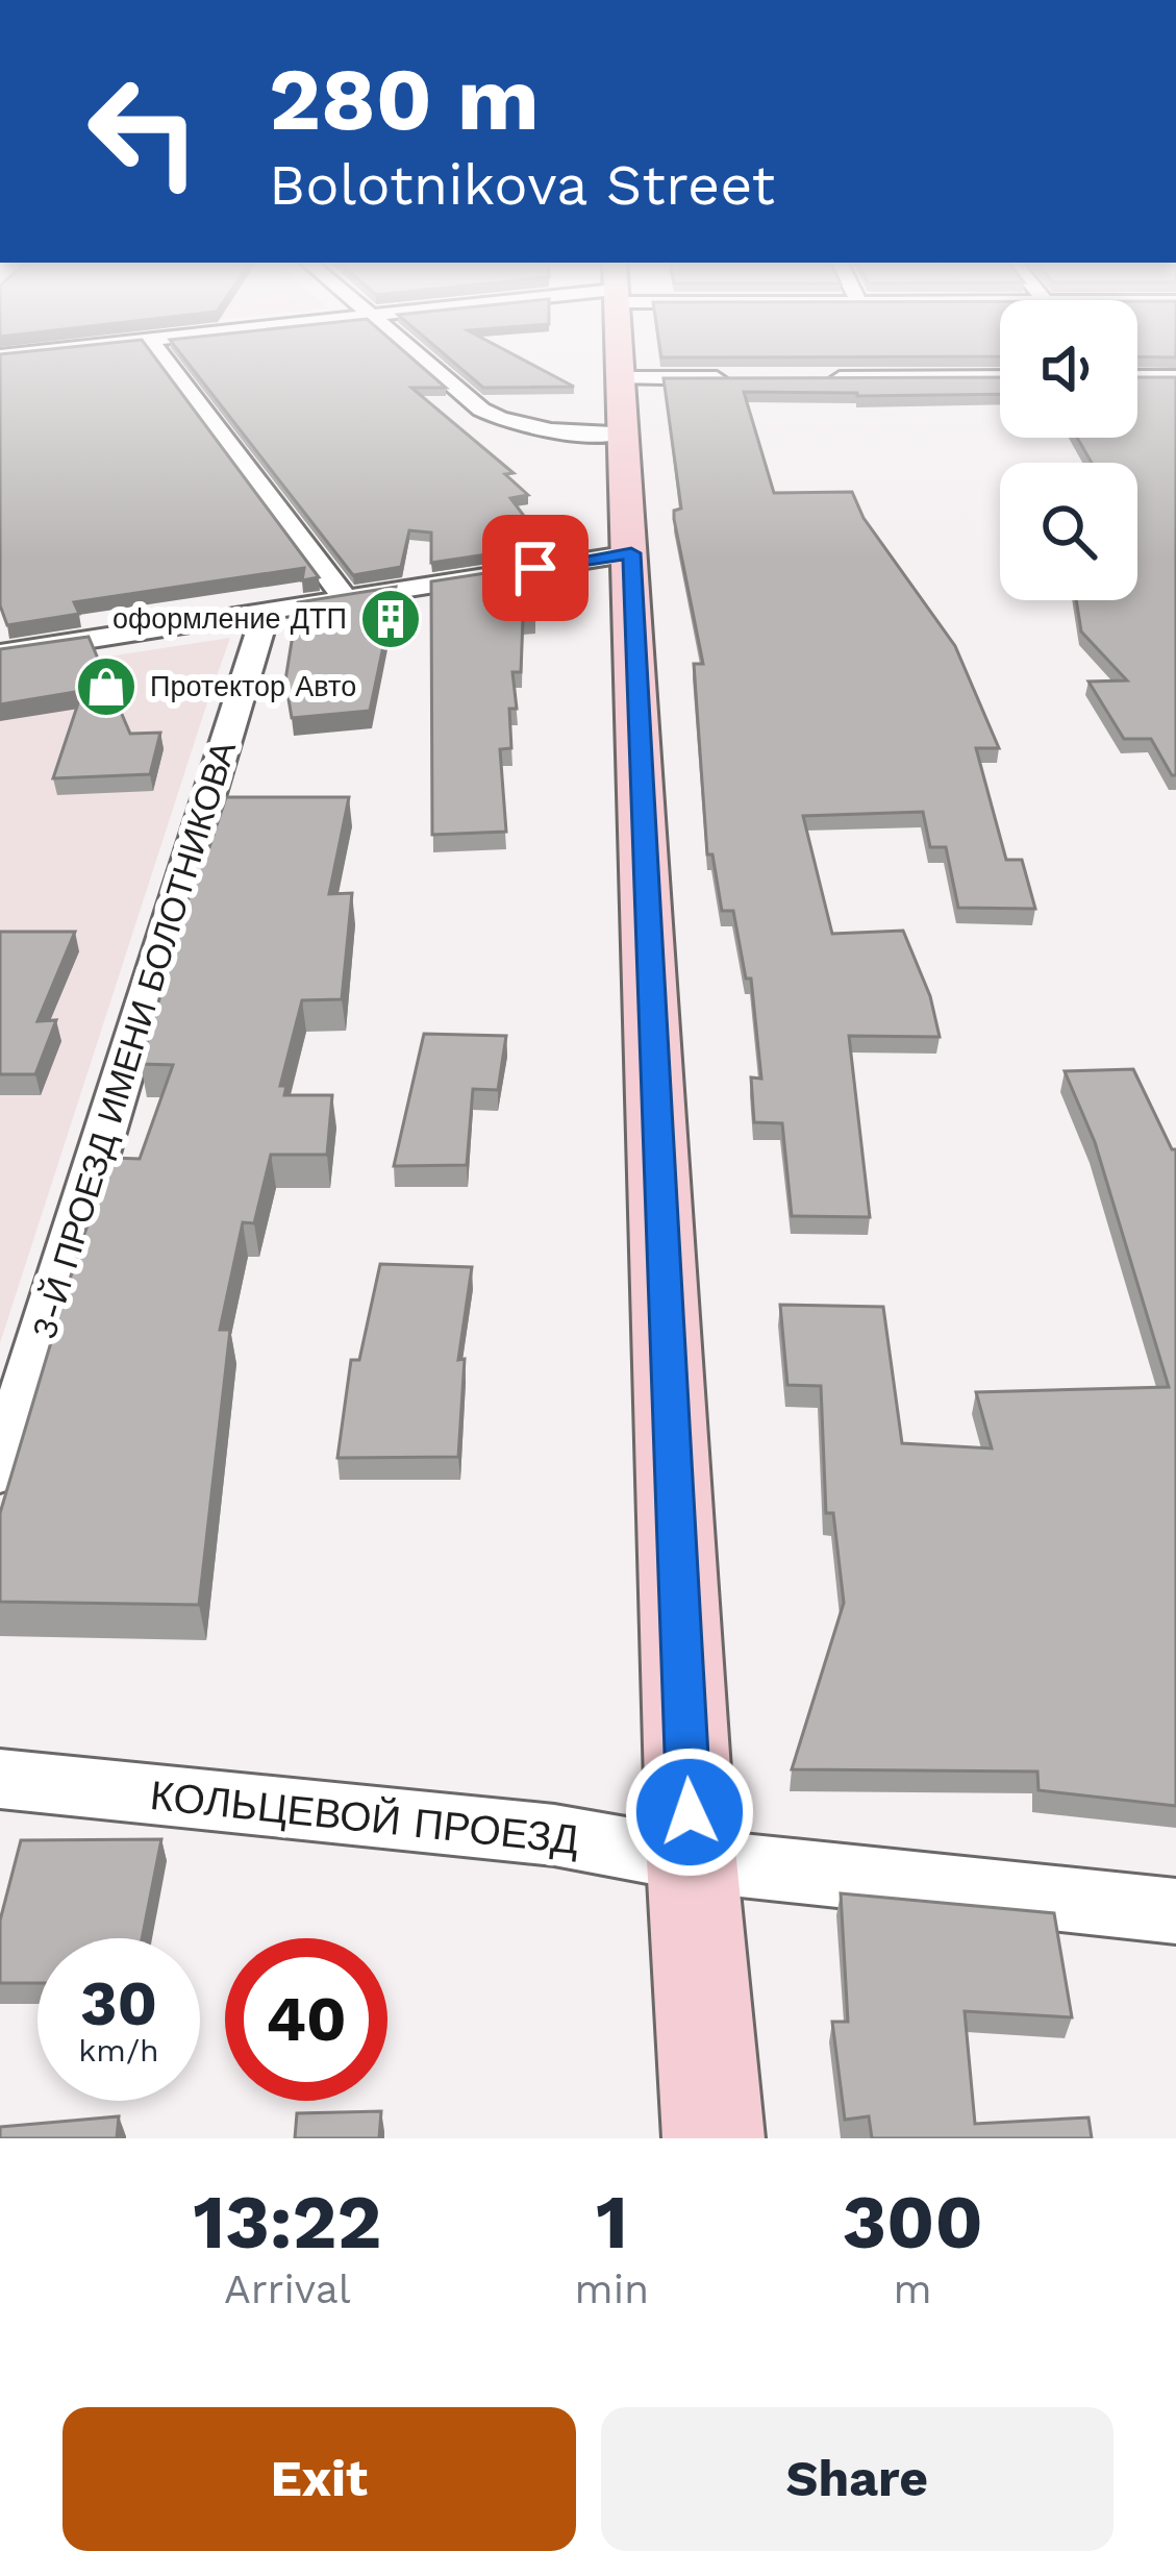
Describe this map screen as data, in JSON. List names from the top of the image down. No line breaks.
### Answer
{"streets":{"street":["3-Й ПРОЕЗД ИМЕНИ БОЛОТНИКОВА","КОЛЬЦЕВОЙ ПРОЕЗД"]},"places":{"building":["оформление ДТП"],"shop":["Протектор Авто"]},"page":{"turn":["280 m","Bolotnikova Street"],"speed":"30 km/h","limit":"40","eta":["13:22","Arrival","1","min","300","m"],"buttons":["Exit","Share"]}}
